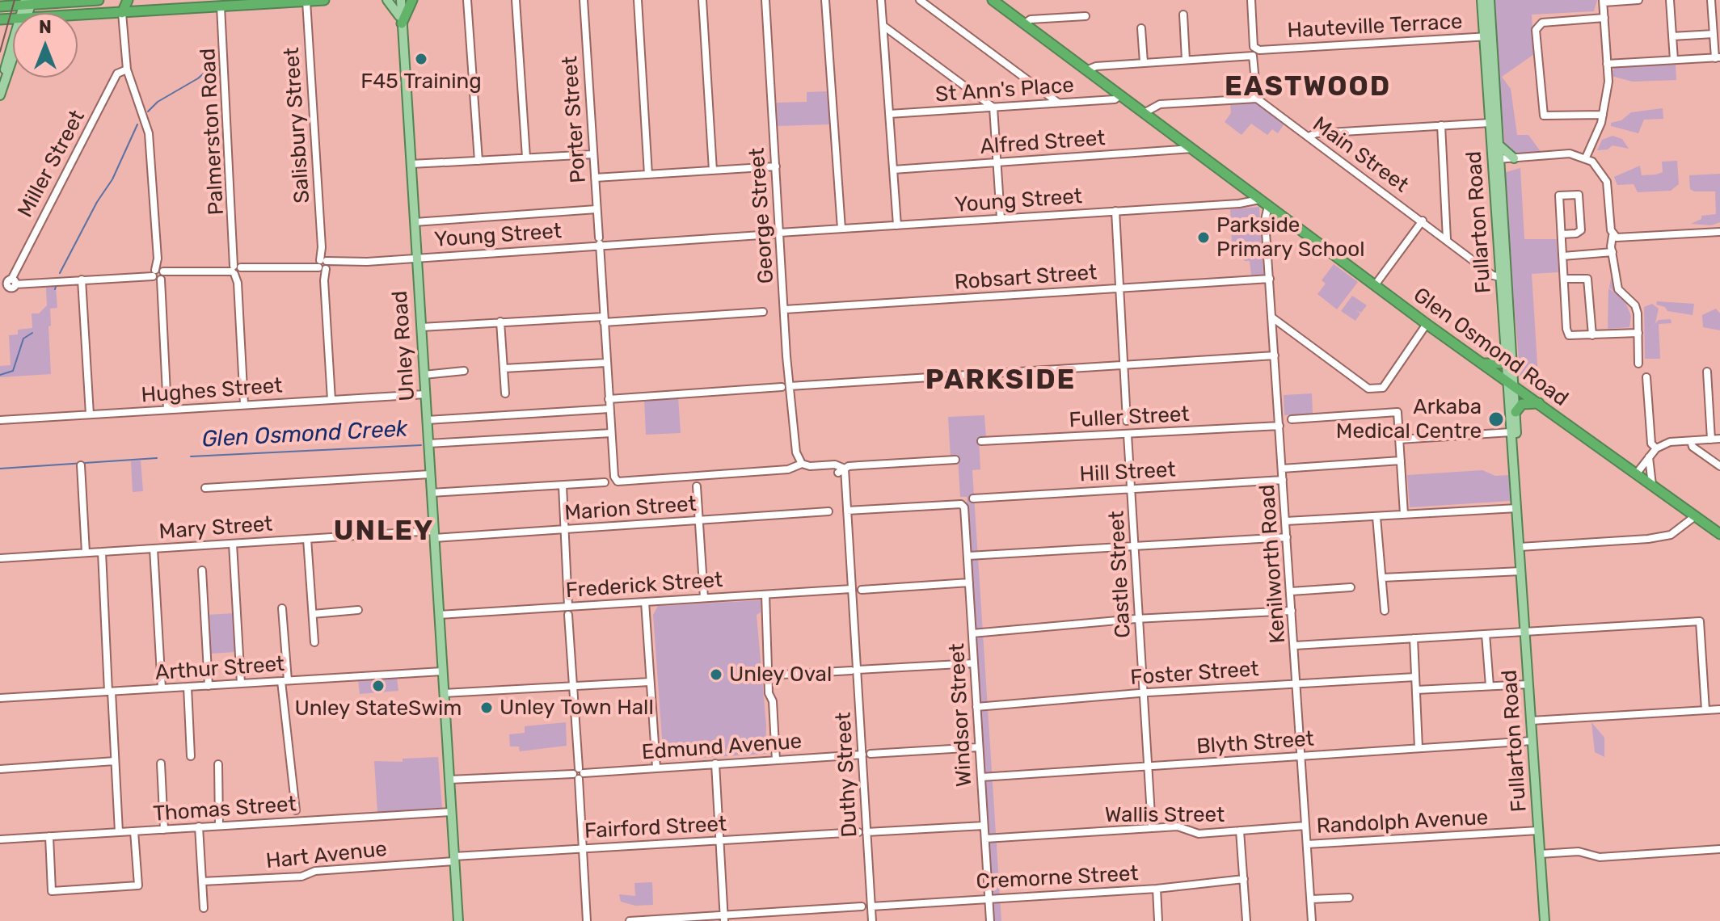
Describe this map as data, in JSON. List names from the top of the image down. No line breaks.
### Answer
{"streets":{"highway":["Glen Osmond Road"],"main road":["Fullarton Road","Unley Road"],"street":["Hauteville Terrace","St Ann's Place","Porter Street","Salisbury Street","Palmerston Road","Alfred Street","Main Street","Miller Street","Young Street","George Street","Robsart Street","Hughes Street","Fuller Street","Hill Street","Marion Street","Mary Street","Kenilworth Road","Castle Street","Frederick Street","Arthur Street","Foster Street","Windsor Street","Blyth Street","Edmund Avenue","Duthy Street","Thomas Street","Wallis Street","Randolph Avenue","Fairford Street","Hart Avenue","Cremorne Street"]},"crossings":[["Hauteville Terrace","Fullarton Road"],["Hauteville Terrace","Glen Osmond Road"],["St Ann's Place","Glen Osmond Road"],["Porter Street","Young Street"],["Porter Street","George Street"],["Salisbury Street","Young Street"],["Salisbury Street","Hughes Street"],["Palmerston Road","Young Street"],["Palmerston Road","Hughes Street"],["Alfred Street","Glen Osmond Road"],["Main Street","Fullarton Road"],["Miller Street","Young Street"],["Young Street","George Street"],["Young Street","Unley Road"],["Young Street","Glen Osmond Road"],["George Street","Robsart Street"],["Fullarton Road","Glen Osmond Road"],["Fullarton Road","Blyth Street"],["Fullarton Road","Randolph Avenue"],["Robsart Street","Kenilworth Road"],["Unley Road","Hughes Street"],["Unley Road","Marion Street"],["Unley Road","Mary Street"],["Unley Road","Frederick Street"],["Unley Road","Arthur Street"],["Unley Road","Edmund Avenue"],["Unley Road","Thomas Street"],["Unley Road","Fairford Street"],["Unley Road","Hart Avenue"],["Glen Osmond Road","Kenilworth Road"],["Fuller Street","Kenilworth Road"],["Fuller Street","Castle Street"],["Hill Street","Kenilworth Road"],["Hill Street","Castle Street"],["Marion Street","Mary Street"],["Kenilworth Road","Foster Street"],["Kenilworth Road","Blyth Street"],["Kenilworth Road","Wallis Street"],["Kenilworth Road","Randolph Avenue"],["Castle Street","Foster Street"],["Castle Street","Blyth Street"],["Castle Street","Wallis Street"],["Frederick Street","Duthy Street"],["Foster Street","Windsor Street"],["Windsor Street","Blyth Street"],["Windsor Street","Duthy Street"],["Windsor Street","Wallis Street"],["Windsor Street","Cremorne Street"],["Edmund Avenue","Duthy Street"],["Duthy Street","Cremorne Street"],["Fairford Street","Hart Avenue"]],"districts":["EASTWOOD","PARKSIDE","UNLEY"],"water":["Glen Osmond Creek"],"places":["F45 Training","Parkside Primary School","Arkaba Medical Centre","Unley Oval","Unley StateSwim","Unley Town Hall"],"north":"top"}
